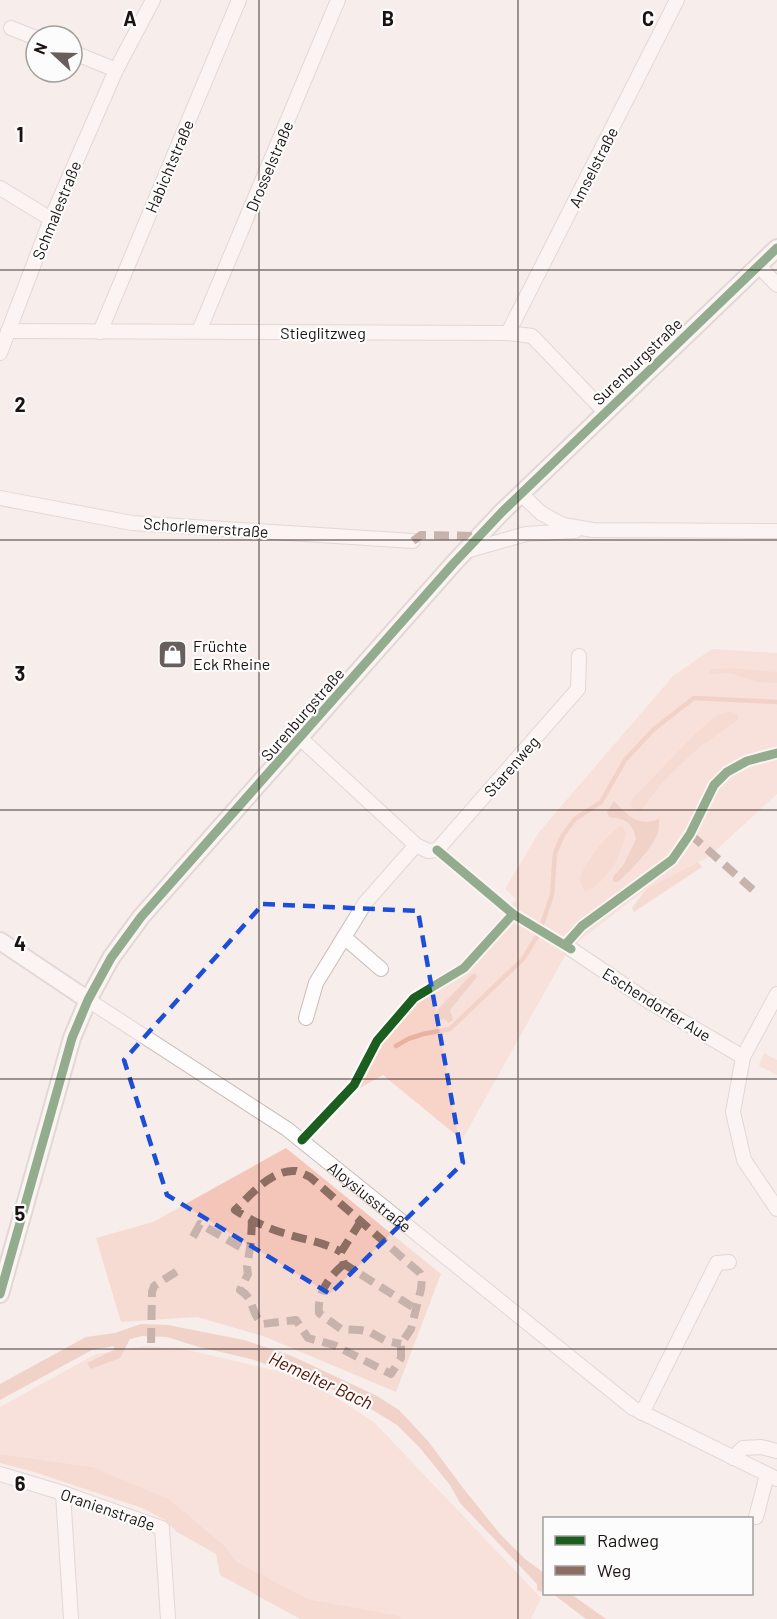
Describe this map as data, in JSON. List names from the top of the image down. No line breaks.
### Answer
{"streets":{"street":["Habichtstraße","Drosselstraße","Amselstraße","Schmalestraße","Stieglitzweg","Surenburgstraße","Schorlemerstraße","Starenweg","Eschendorfer Aue","Aloysiusstraße","Oranienstraße"]},"crossings":[["Habichtstraße","Stieglitzweg"],["Drosselstraße","Stieglitzweg"],["Amselstraße","Stieglitzweg"],["Schmalestraße","Stieglitzweg"],["Stieglitzweg","Surenburgstraße"],["Surenburgstraße","Aloysiusstraße"]],"water":["Hemelter Bach"],"places":{"shop":["Früchte Eck Rheine"]},"legend":["Radweg","Weg"],"north":"left","grid":{"columns":["A","B","C"],"rows":["1","2","3","4","5","6"]}}
